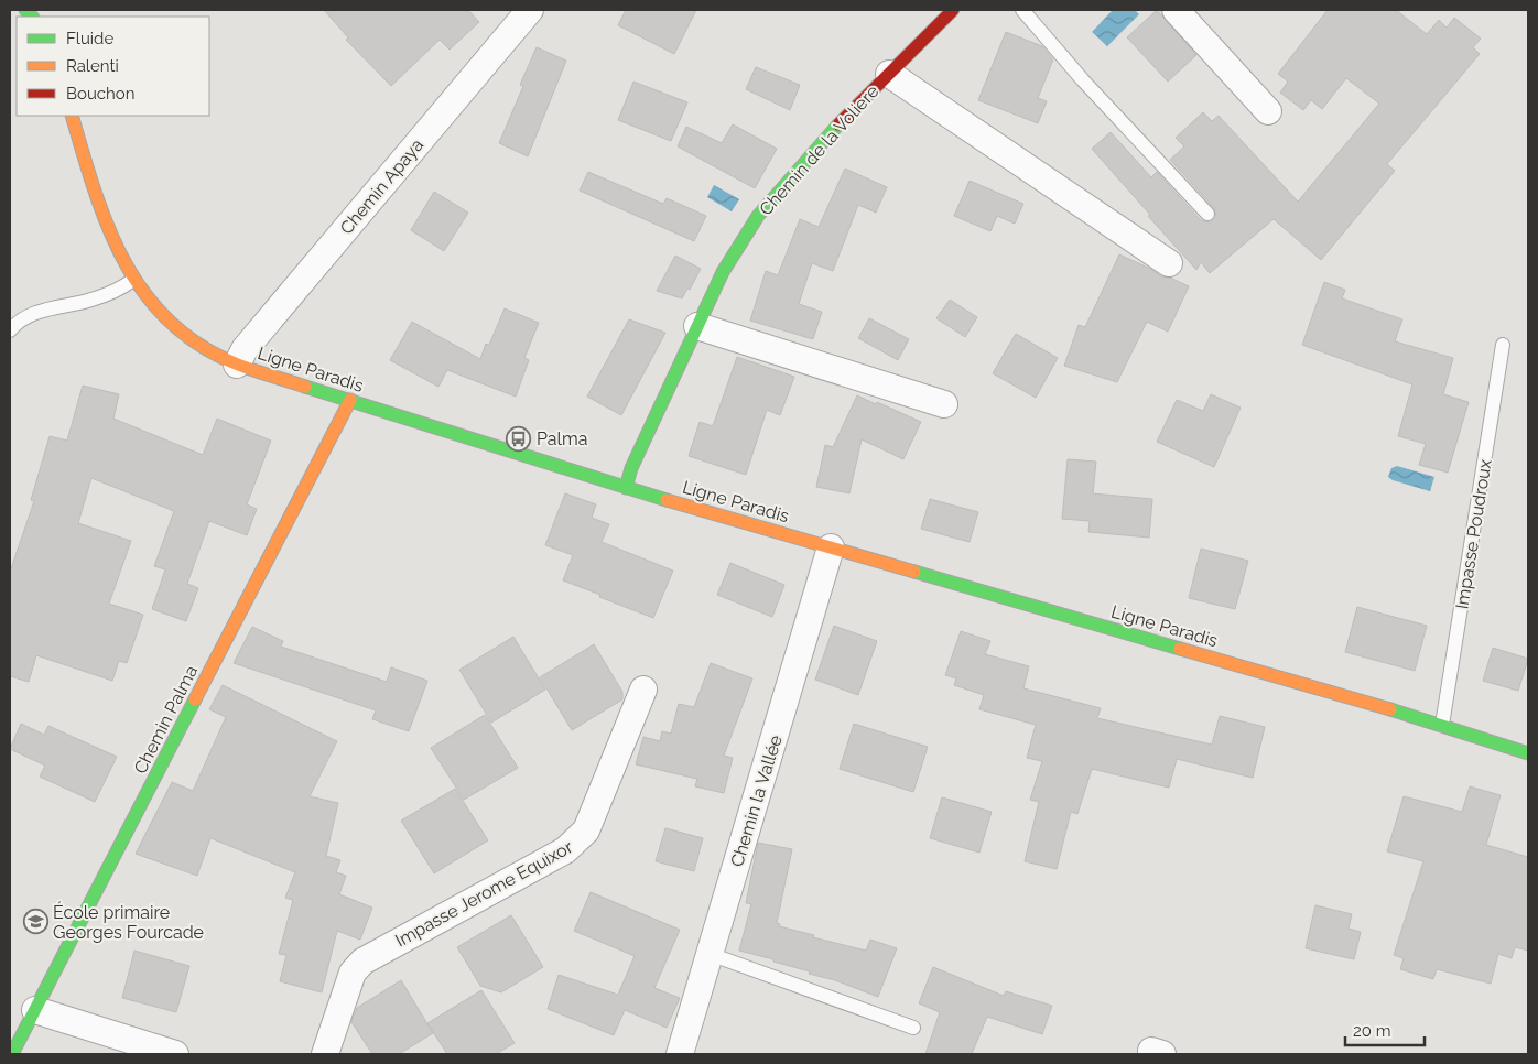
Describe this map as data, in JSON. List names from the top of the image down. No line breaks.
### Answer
{"streets":{"main road":["Chemin de la Voliere","Ligne Paradis","Chemin Palma"],"street":["Chemin Apaya","Chemin la Vallée","Impasse Jerome Equixor"],"lane":["Impasse Poudroux"]},"crossings":[["Chemin de la Voliere","Ligne Paradis"],["Chemin Apaya","Ligne Paradis"],["Ligne Paradis","Impasse Poudroux"],["Ligne Paradis","Chemin Palma"],["Ligne Paradis","Chemin la Vallée"]],"places":{"bus stop":["Palma"],"school or university":["École primaire Georges Fourcade"]},"legend":["Fluide","Ralenti","Bouchon"],"scale_bar":"20 m"}
